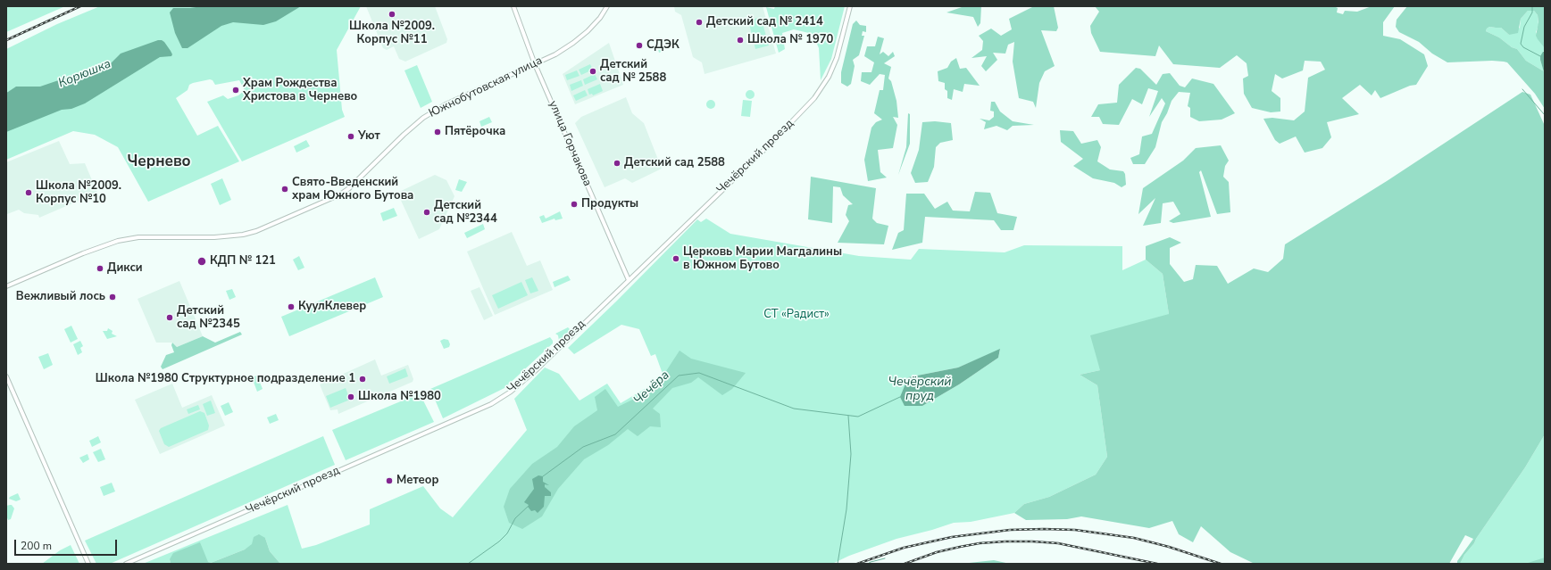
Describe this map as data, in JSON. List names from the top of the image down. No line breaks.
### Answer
{"streets":{"street":["Южнобутовская улица","улица Горчакова","Чечёрский проезд"]},"crossings":[["Южнобутовская улица","улица Горчакова"],["улица Горчакова","Чечёрский проезд"]],"districts":["Чернево"],"water":["Корюшка","Чечёрский пруд","Чечёра"],"parks":["СТ «Радист»"],"places":["Школа №2009. Корпус №11","Детский сад № 2414","Школа № 1970","СДЭК","Детский сад № 2588","Храм Рождества Христова в Чернево","Пятёрочка","Уют","Детский сад 2588","Свято-Введенский храм Южного Бутова","Школа №2009. Корпус №10","Продукты","Детский сад №2344","Церковь Марии Магдалины в Южном Бутово","КДП № 121","Дикси","Вежливый лось","КуулКлевер","Детский сад №2345","Школа №1980 Структурное подразделение 1","Школа №1980","Метеор"],"scale_bar":"200 m"}
